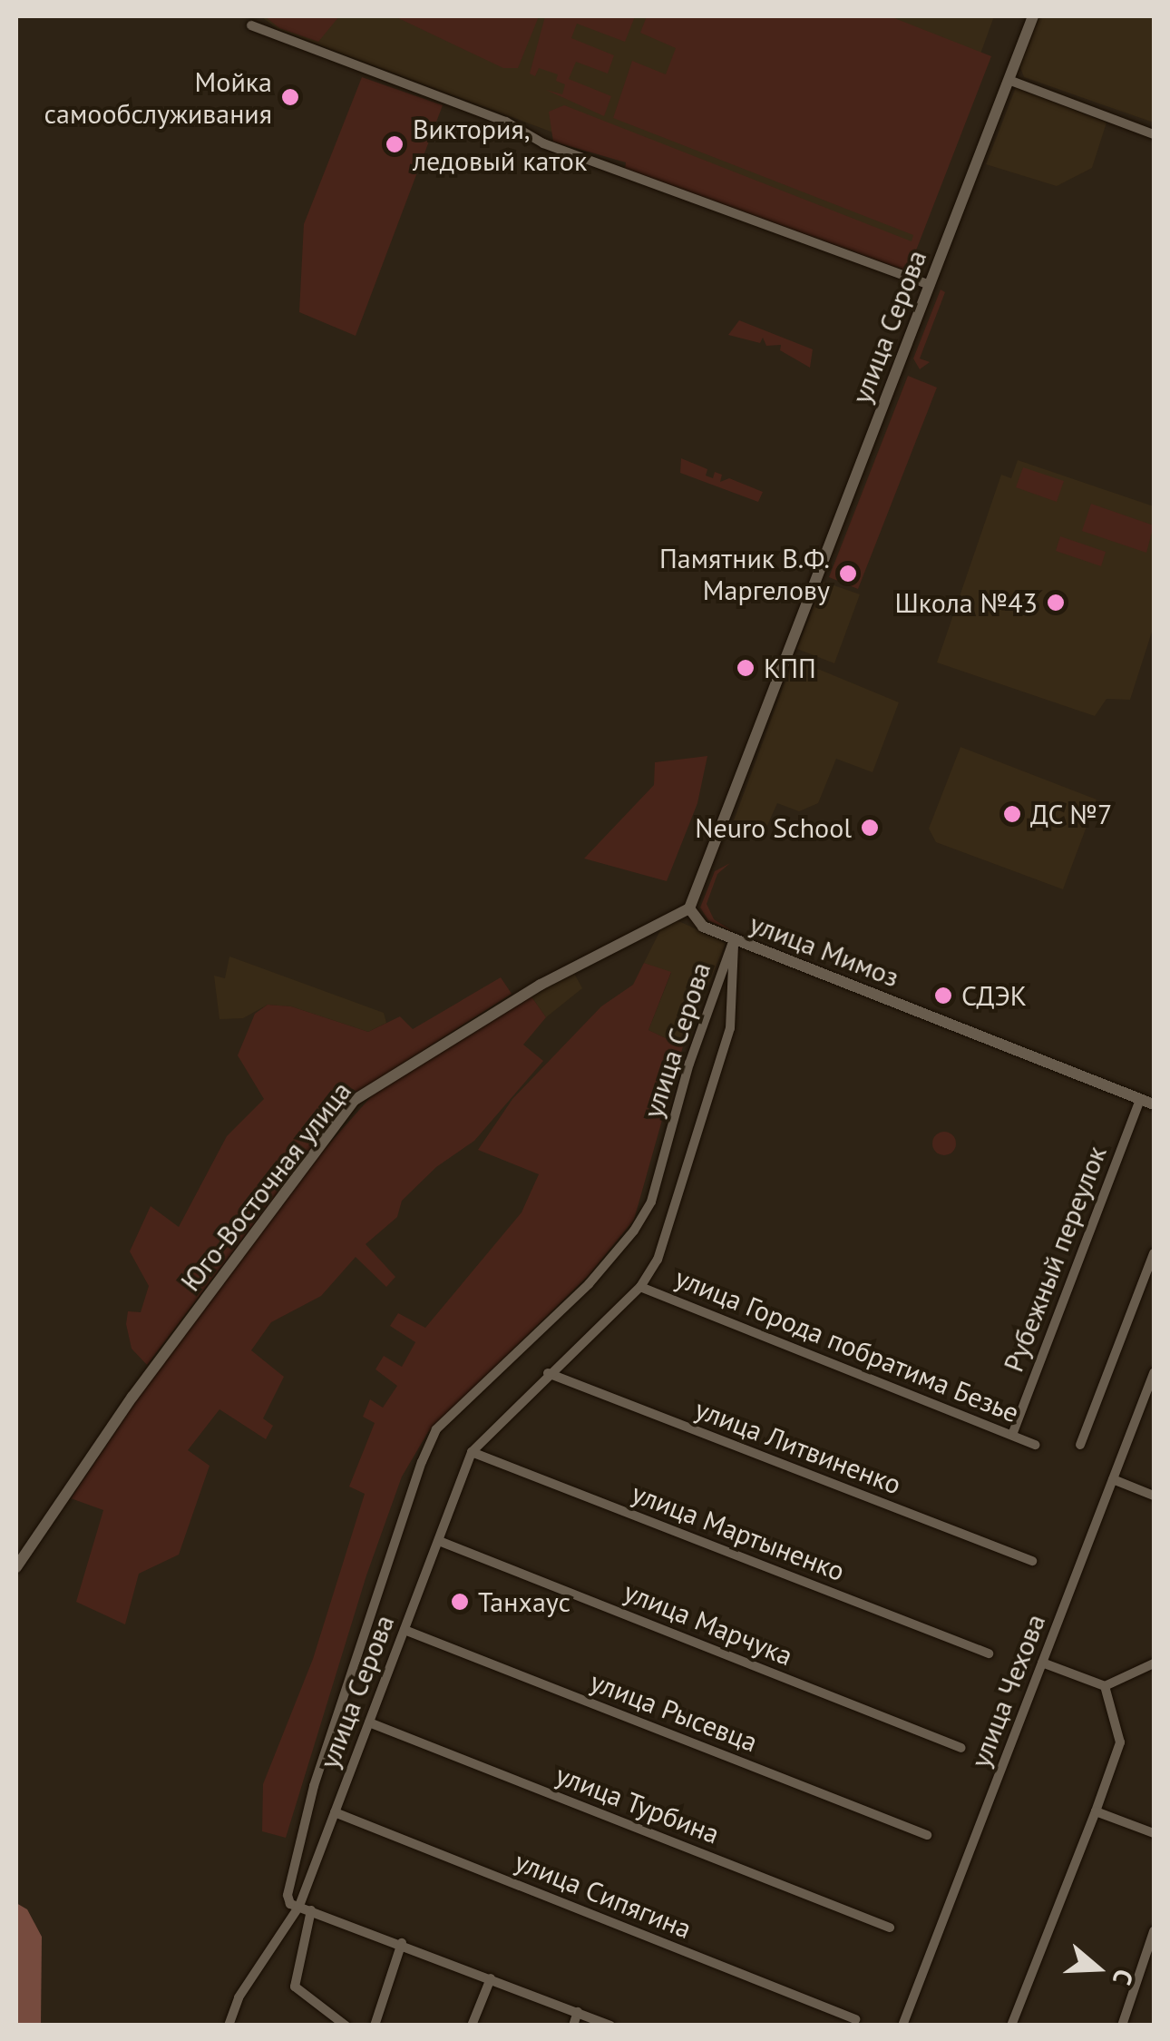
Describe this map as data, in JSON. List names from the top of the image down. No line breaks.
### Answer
{"streets":{"street":["улица Серова","улица Мимоз","Юго-Восточная улица","Рубежный переулок","улица Города побратима Безье","улица Литвиненко","улица Мартыненко","улица Марчука","улица Чехова","улица Рысевца","улица Турбина","улица Сипягина"]},"crossings":[["улица Серова","улица Мимоз"],["улица Серова","Юго-Восточная улица"],["улица Серова","улица Города побратима Безье"],["улица Серова","улица Литвиненко"],["улица Серова","улица Мартыненко"],["улица Серова","улица Марчука"],["улица Серова","улица Рысевца"],["улица Серова","улица Турбина"],["улица Серова","улица Сипягина"],["улица Мимоз","Юго-Восточная улица"],["улица Мимоз","Рубежный переулок"],["Рубежный переулок","улица Города побратима Безье"]],"places":["Мойка самообслуживания","Виктория, ледовый каток","Памятник В.Ф. Маргелову","Школа №43","КПП","ДС №7","Neuro School","СДЭК","Танхаус"],"north":"right"}
